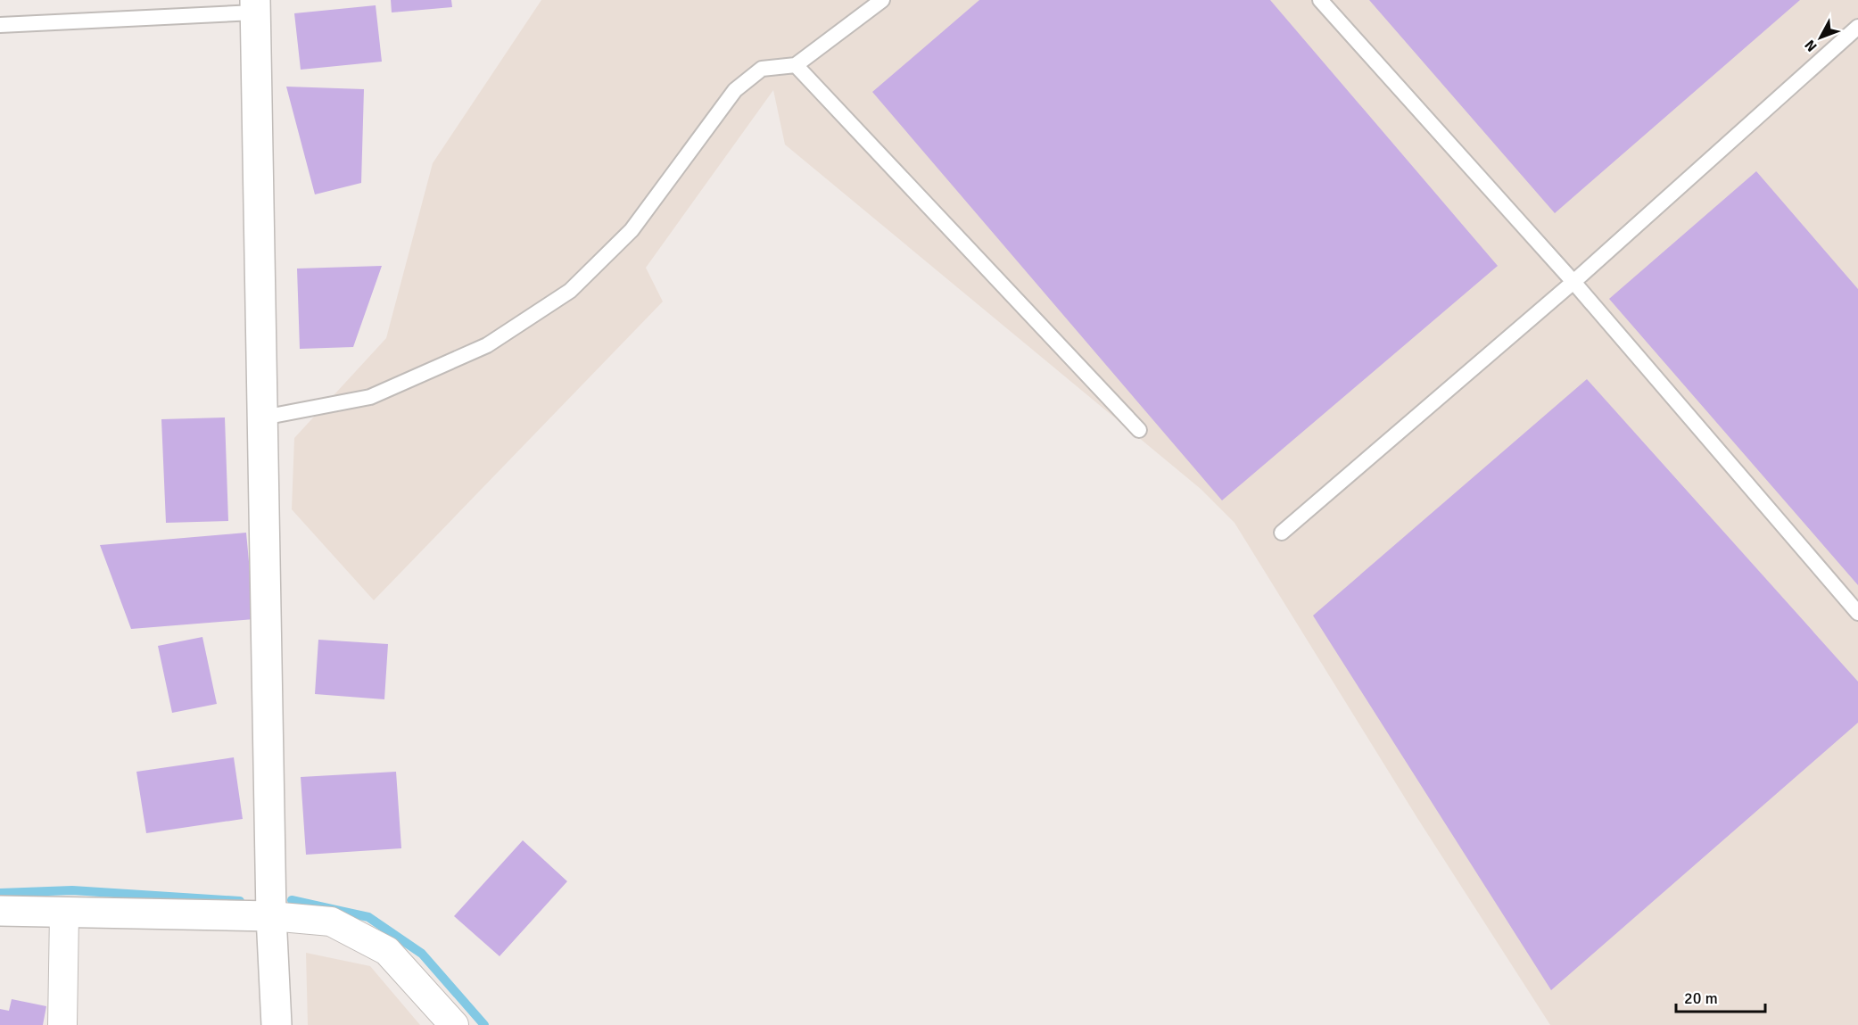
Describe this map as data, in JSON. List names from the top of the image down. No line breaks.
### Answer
{"scale_bar":"20 m","north":"bottom left"}
